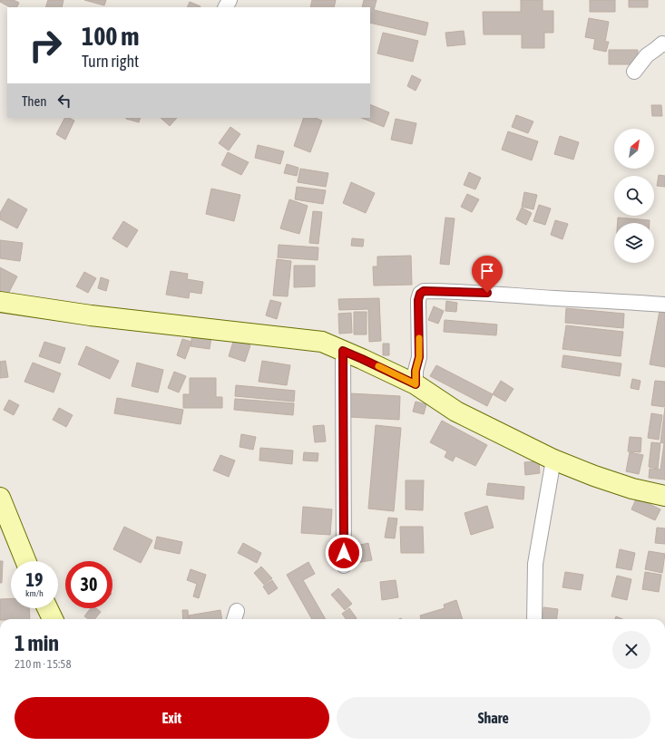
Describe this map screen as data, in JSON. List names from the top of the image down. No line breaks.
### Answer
{"north":"top right","page":{"turn":["100 m","Turn right"],"then":"Then","speed":"19 km/h","limit":"30","heading":["1 min","210 m · 15:58"],"buttons":["Exit","Share"]}}
